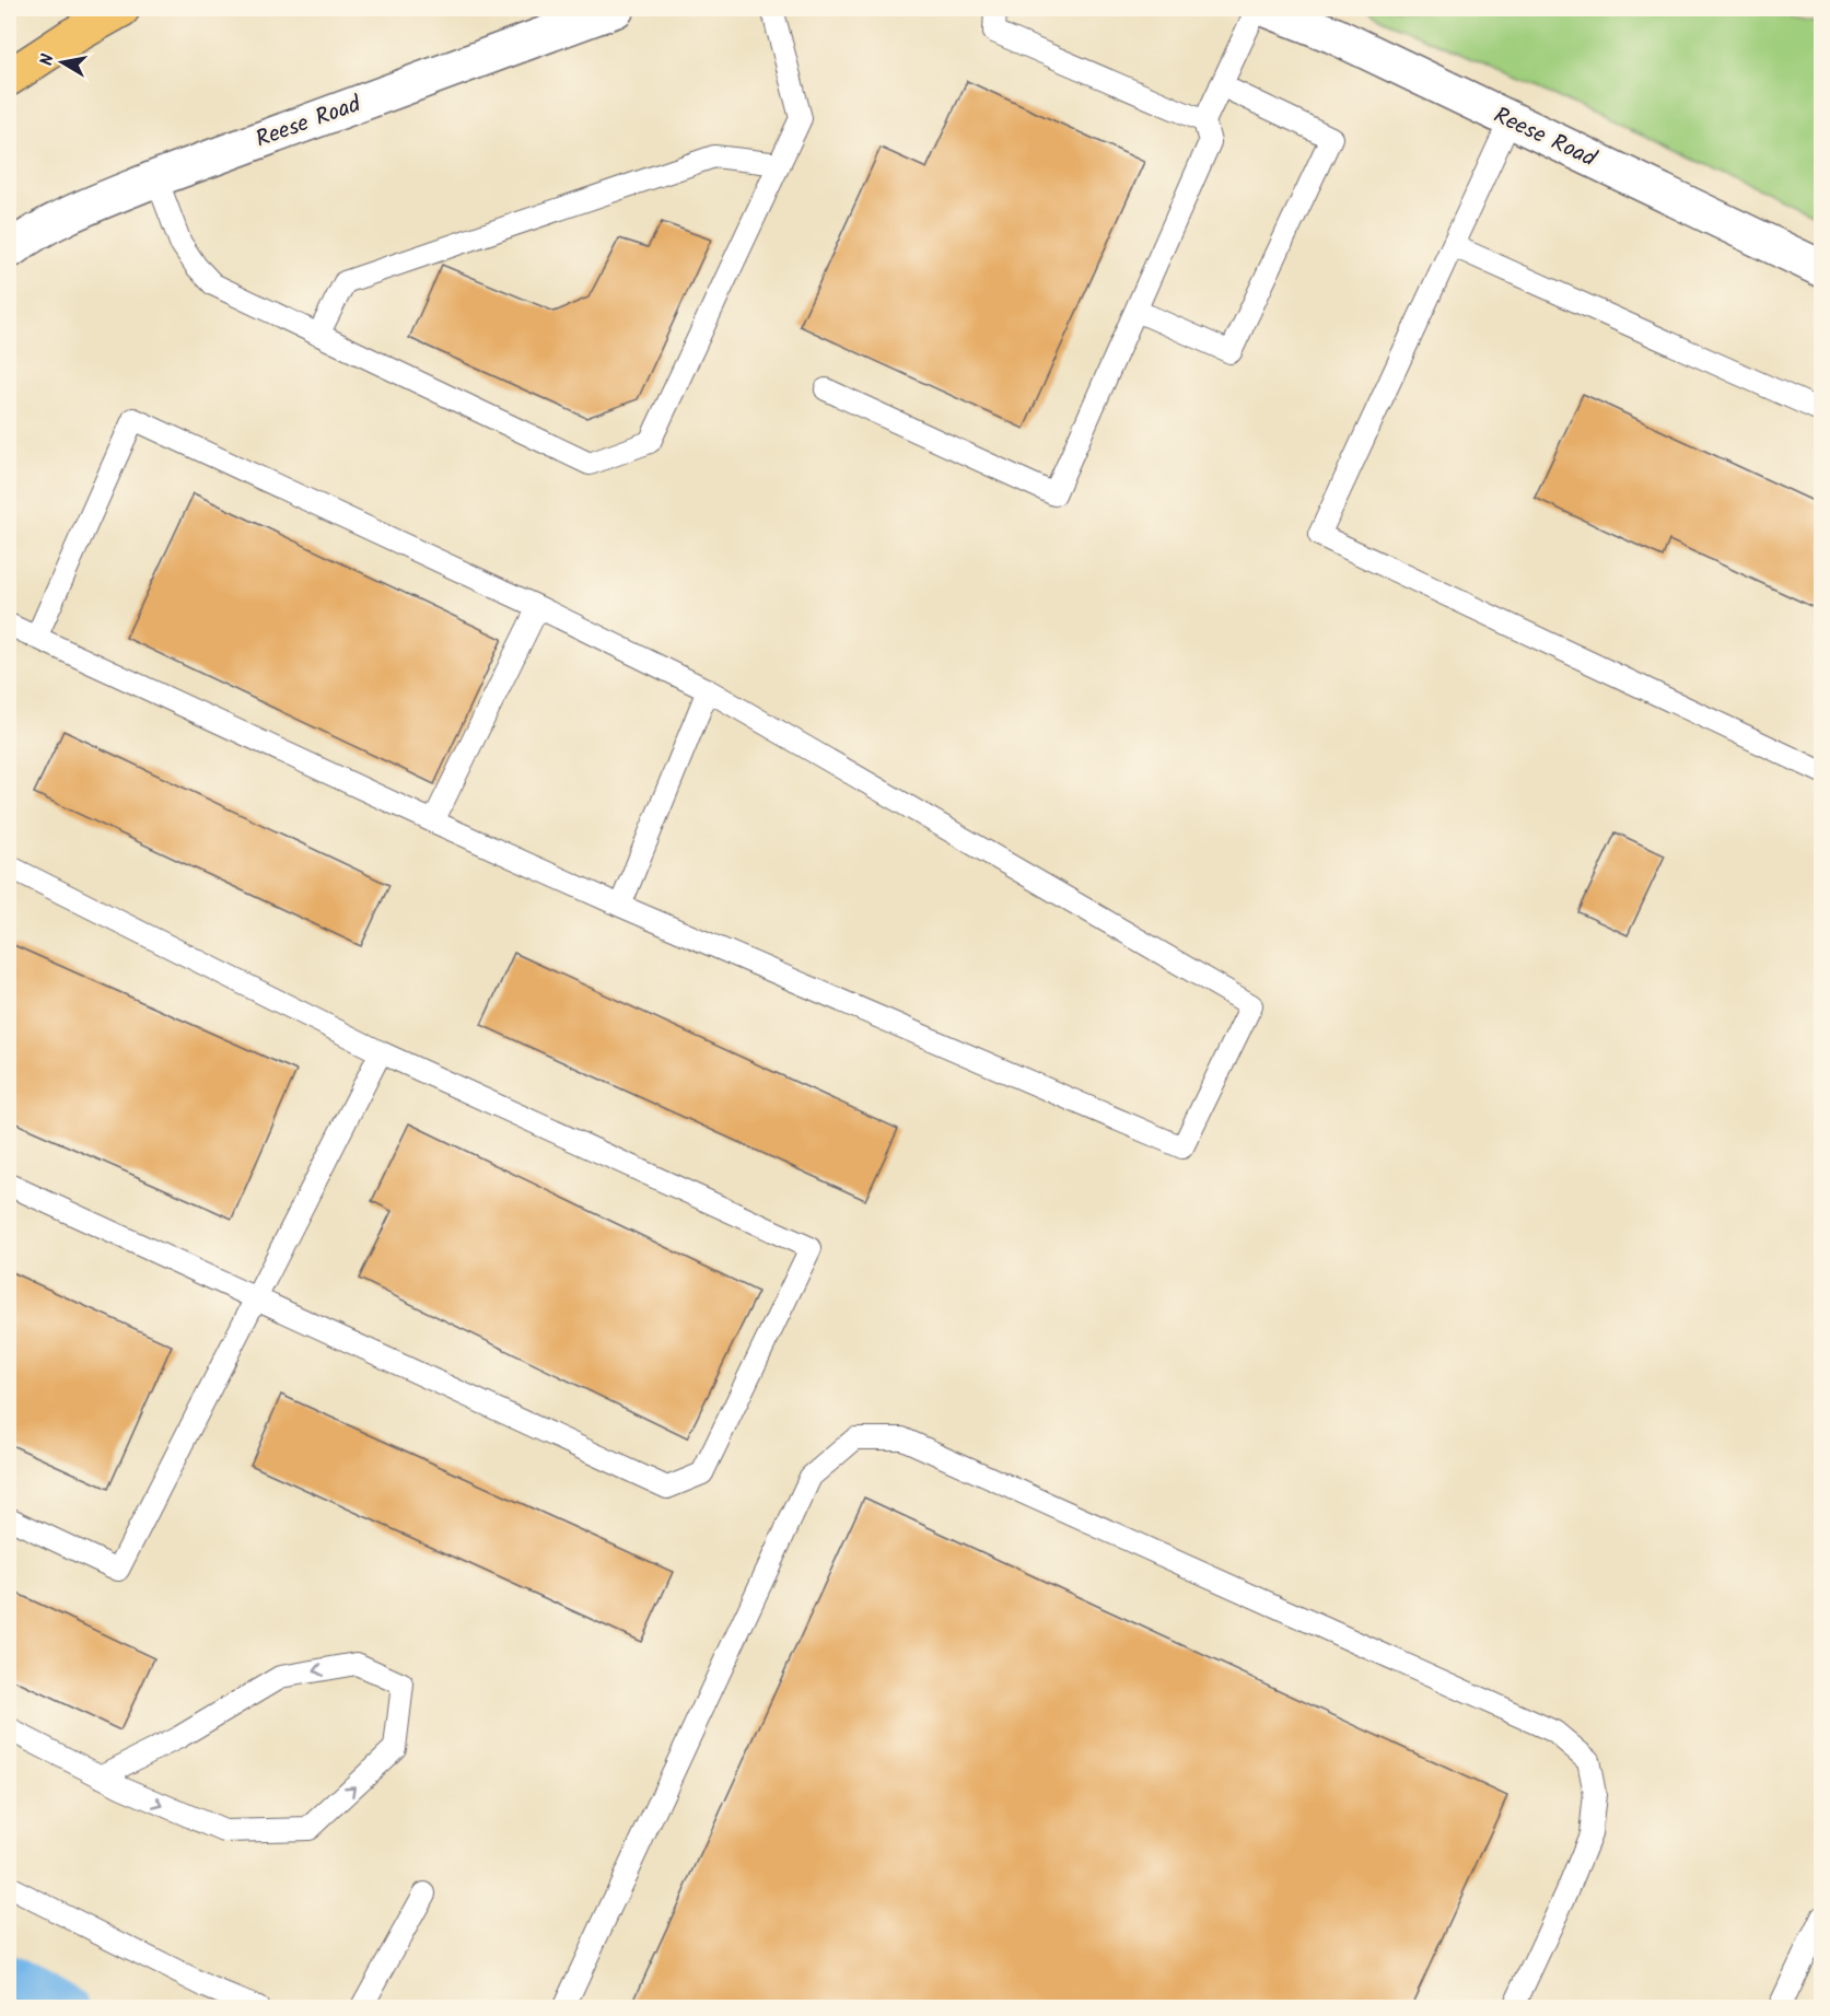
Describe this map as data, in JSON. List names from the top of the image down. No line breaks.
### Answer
{"streets":{"street":["Reese Road"]},"north":"left"}
